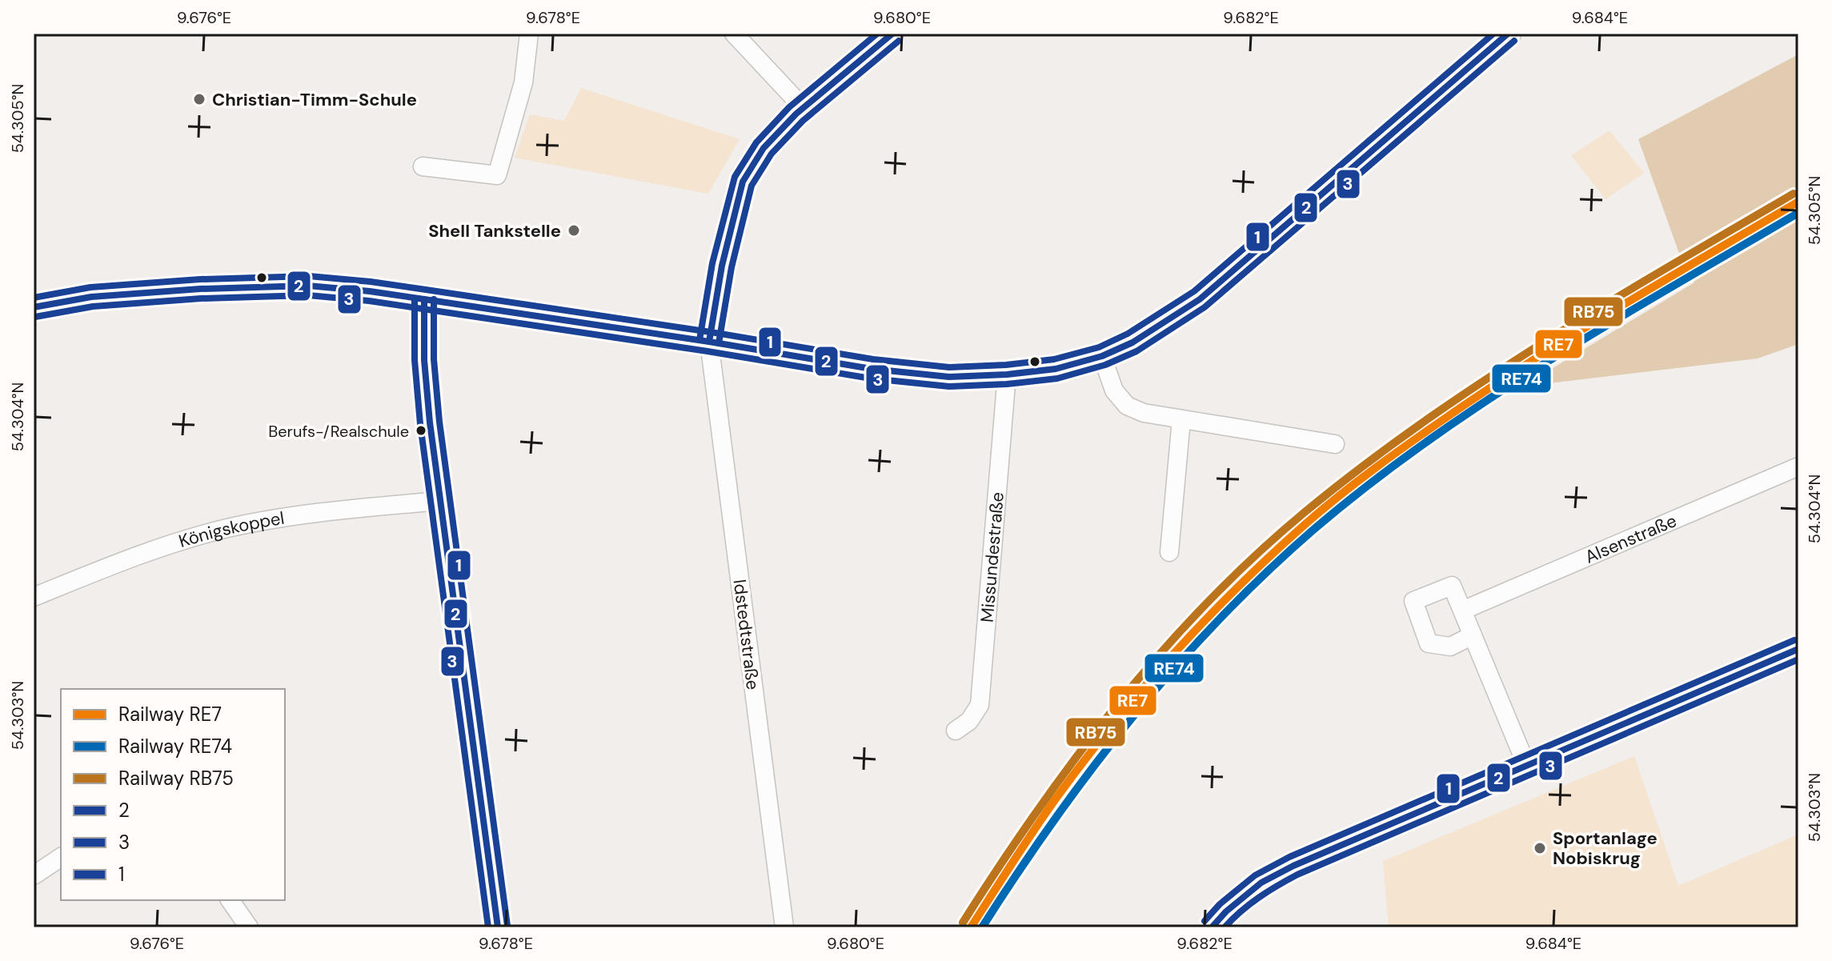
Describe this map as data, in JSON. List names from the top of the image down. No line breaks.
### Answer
{"streets":{"street":["Königskoppel","Alsenstraße","Missundestraße","Idstedtstraße"]},"places":["Christian-Timm-Schule","Shell Tankstelle","Berufs-/Realschule","Sportanlage Nobiskrug"],"lines":["transit line 2","transit line 1","transit line 3","rail line RB75","rail line RE7","rail line RE74"],"legend":["Railway RE7","Railway RE74","Railway RB75","2","3","1"],"coordinates":["9.676°E","9.678°E","9.680°E","9.682°E","9.684°E","54.305°N","54.304°N","54.303°N"]}
